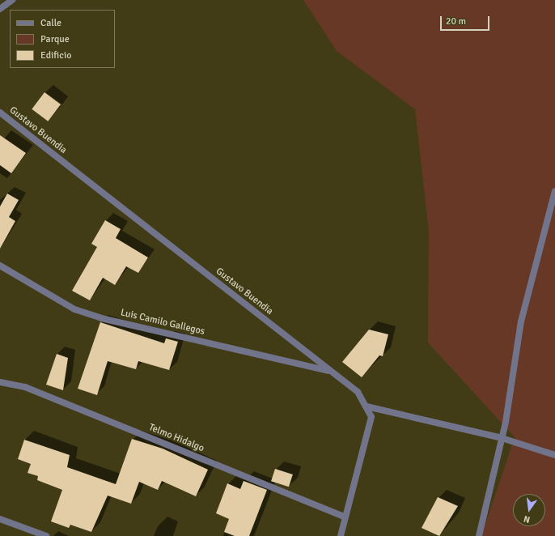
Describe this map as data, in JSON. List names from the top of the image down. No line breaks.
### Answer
{"streets":{"street":["Gustavo Buendia","Luis Camilo Gallegos","Telmo Hidalgo"]},"crossings":[["Gustavo Buendia","Luis Camilo Gallegos"],["Gustavo Buendia","Telmo Hidalgo"]],"legend":["Calle","Parque","Edificio"],"scale_bar":"20 m","north":"bottom"}
